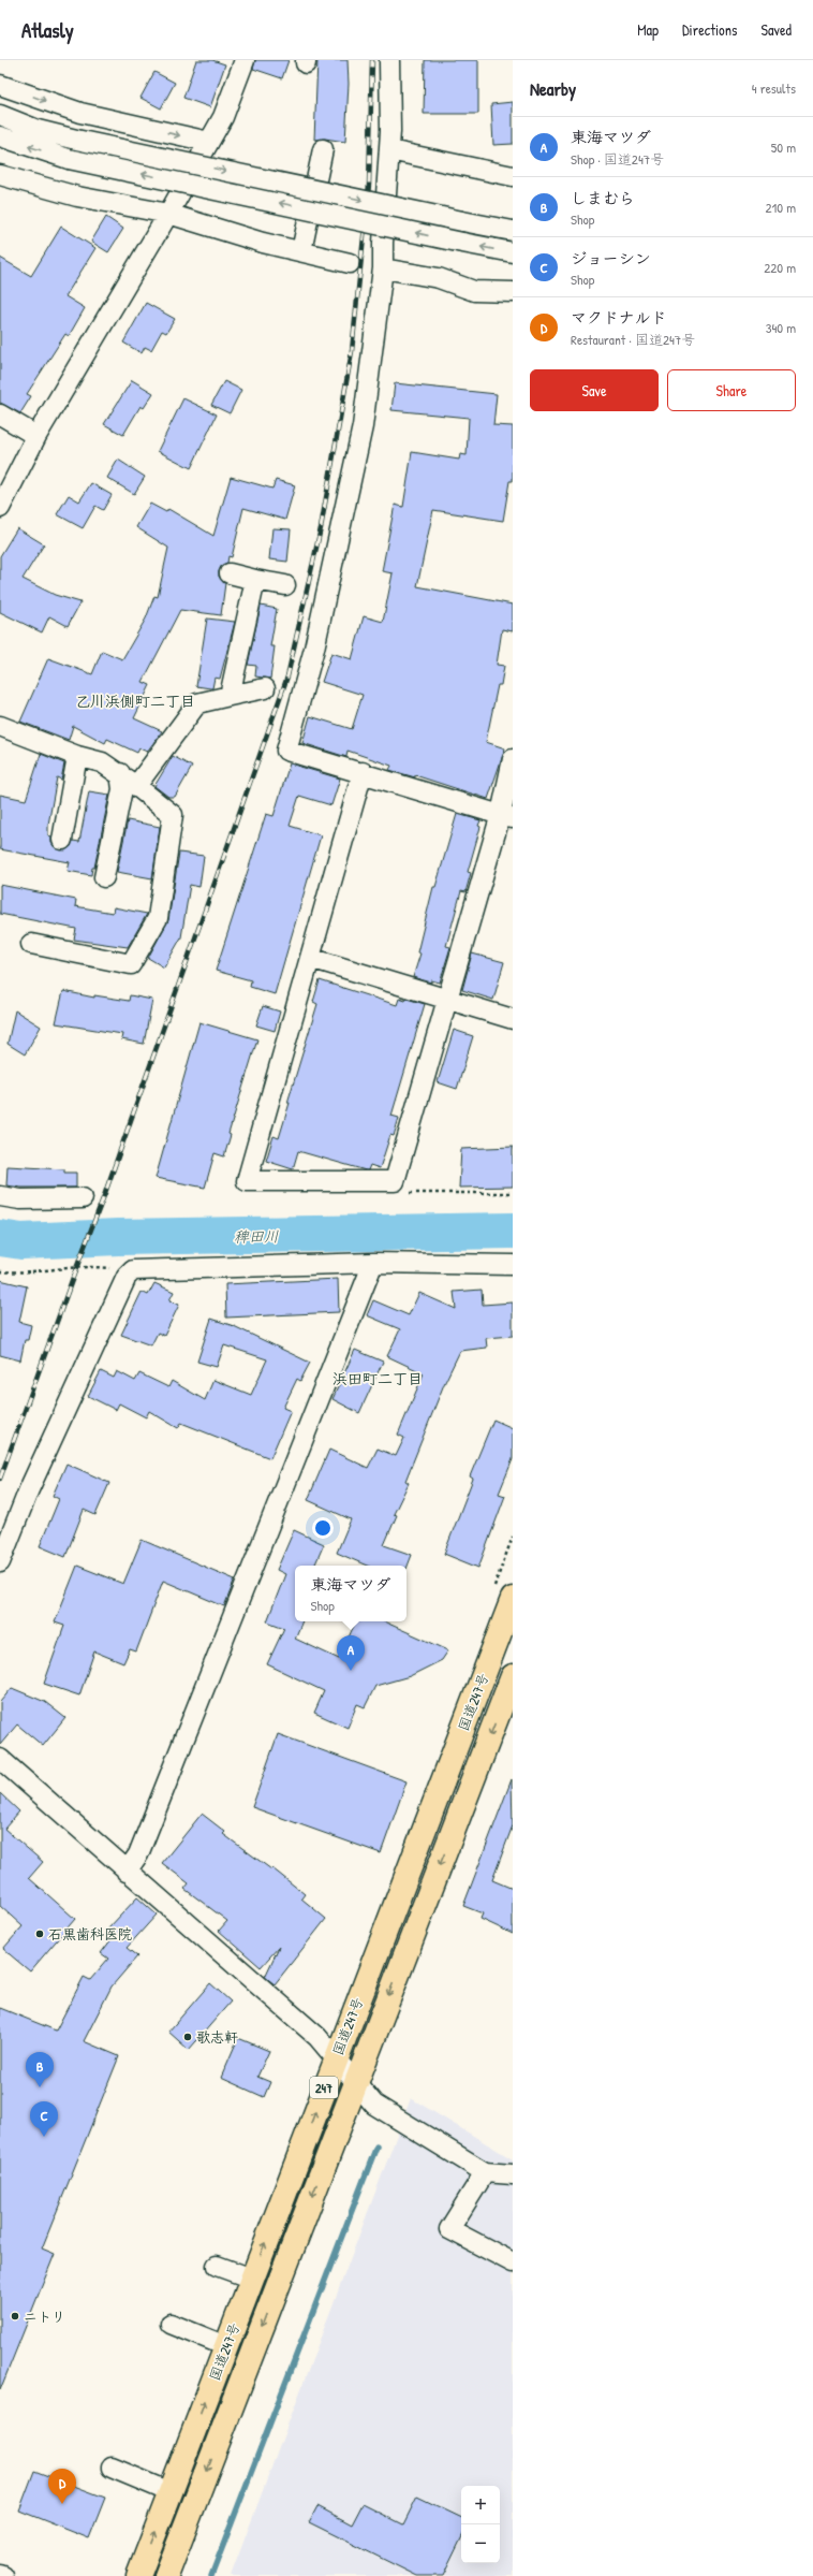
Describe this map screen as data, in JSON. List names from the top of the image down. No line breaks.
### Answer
{"streets":{"highway":["国道247号","247"]},"districts":["乙川浜側町二丁目","浜田町二丁目"],"water":["稗田川"],"places":["石黒歯科医院","歌志軒","ニトリ"],"page":{"header":"Atlasly","nav":["Map","Directions","Saved"],"heading":["Nearby","4 results"],"list":[{"mark":"A","name":"東海マツダ","note":"Shop · 国道247号","value":"50 m"},{"mark":"B","name":"しまむら","note":"Shop","value":"210 m"},{"mark":"C","name":"ジョーシン","note":"Shop","value":"220 m"},{"mark":"D","name":"マクドナルド","note":"Restaurant · 国道247号","value":"340 m"}],"buttons":["Save","Share"],"popup":["東海マツダ","Shop"],"pins":["A","B","C","D"],"map_buttons":["+","−"]}}
